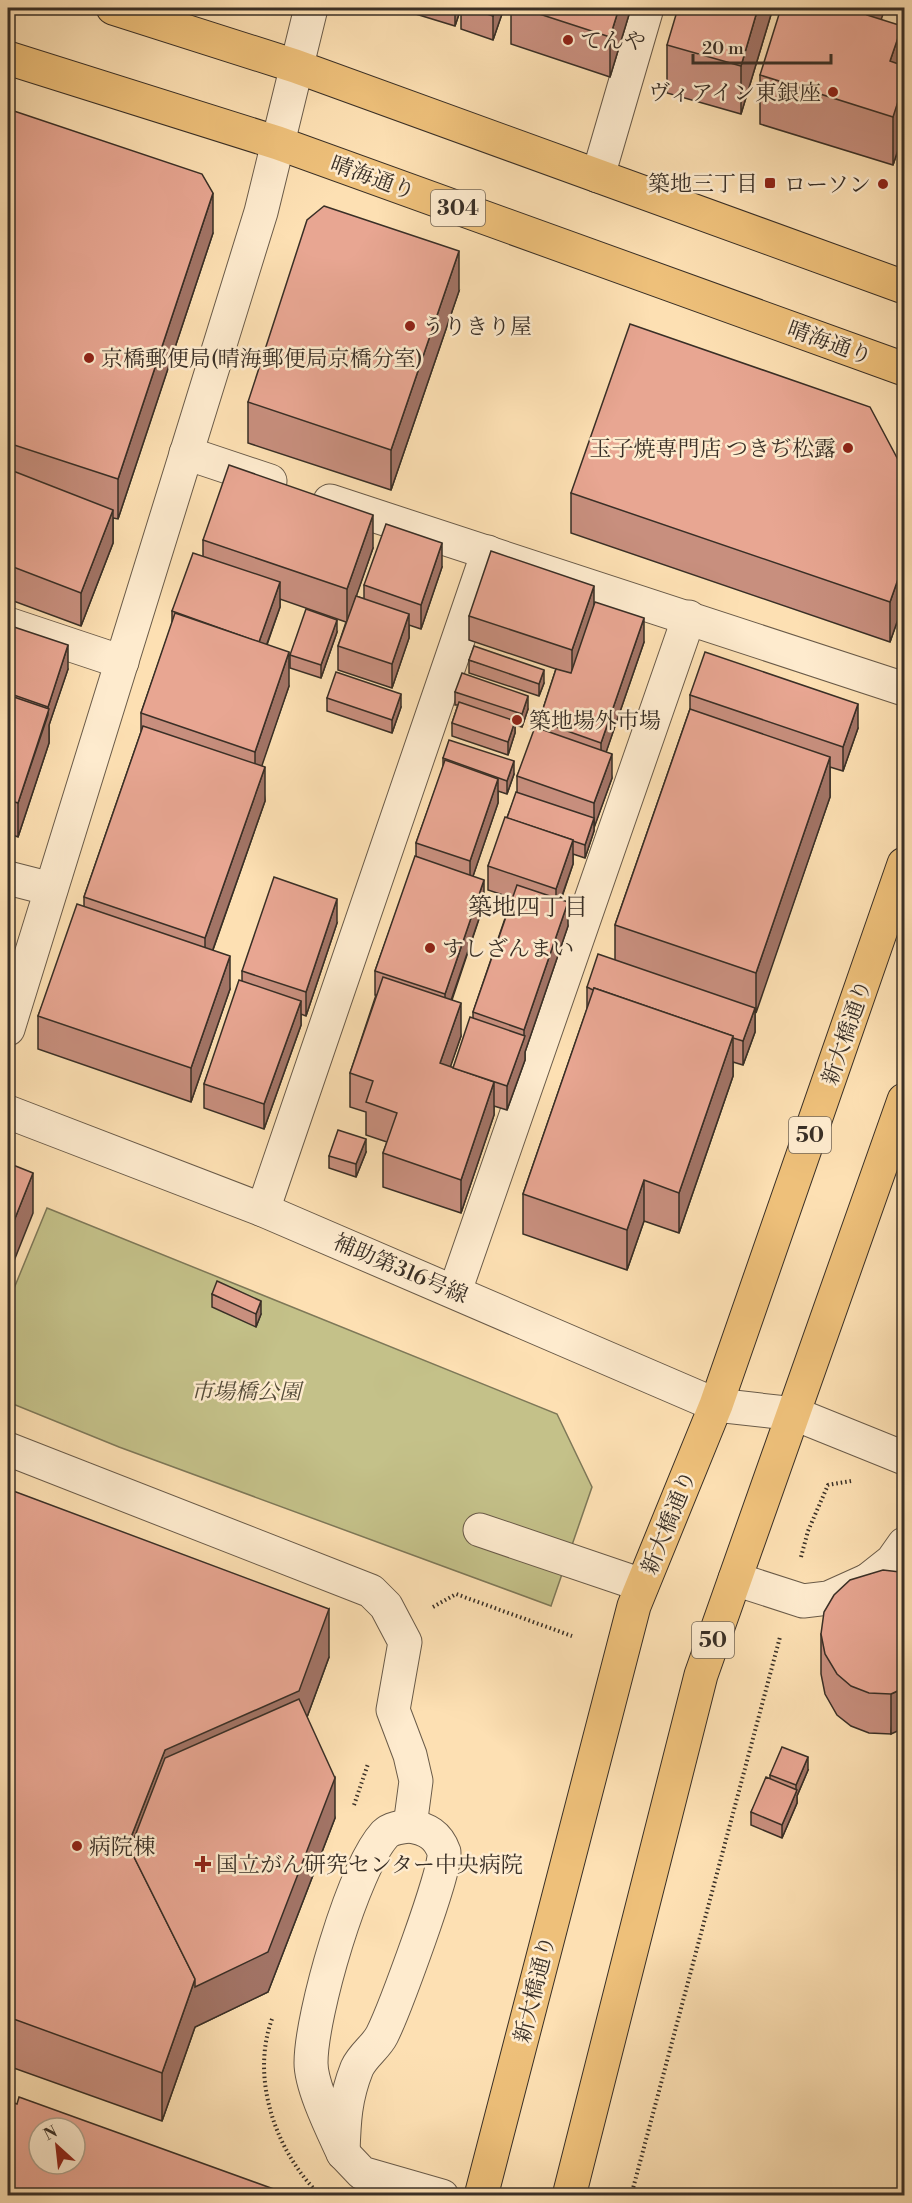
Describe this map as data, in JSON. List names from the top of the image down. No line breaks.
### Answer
{"streets":{"main road":["晴海通り","304","新大橋通り","50"],"street":["補助第316号線"]},"crossings":[["新大橋通り","補助第316号線"],["50","補助第316号線"]],"districts":["築地四丁目"],"parks":["市場橋公園"],"places":{"other":["てんや","ヴィアイン東銀座","ローソン","うりきり屋","京橋郵便局(晴海郵便局京橋分室)","玉子焼専門店 つきぢ松露","築地場外市場","すしざんまい","病院棟"],"transit":["築地三丁目"],"health":["国立がん研究センター中央病院"]},"scale_bar":"20 m","north":"top left"}
